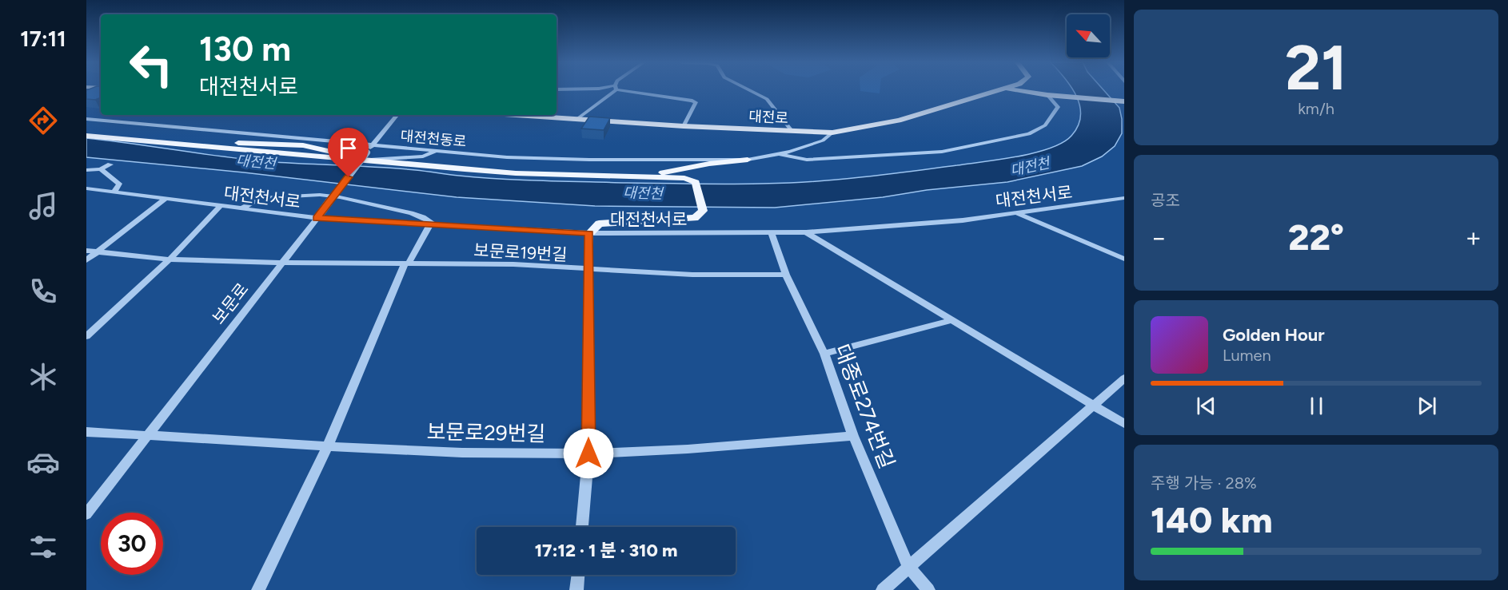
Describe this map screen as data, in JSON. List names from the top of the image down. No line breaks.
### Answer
{"streets":{"main road":["대전로"],"street":["대전천동로","대전천서로","보문로19번길","보문로","대종로274번길","보문로29번길"]},"crossings":[["대전로","대전천동로"],["대전천동로","보문로"],["대전천서로","보문로"],["대전천서로","대종로274번길"],["보문로19번길","보문로"],["보문로19번길","대종로274번길"],["보문로","보문로29번길"],["대종로274번길","보문로29번길"]],"water":["대전천"],"north":"top left","page":{"tabs":"17:11","tile":[["21","km/h"],"공조",["주행 가능 · 28%","140 km"]],"turn":["130 m","대전천서로"],"heat":["−","22°","+"],"song":["Golden Hour","Lumen"],"limit":"30","trip":"17:12 · 1 분 · 310 m"}}
